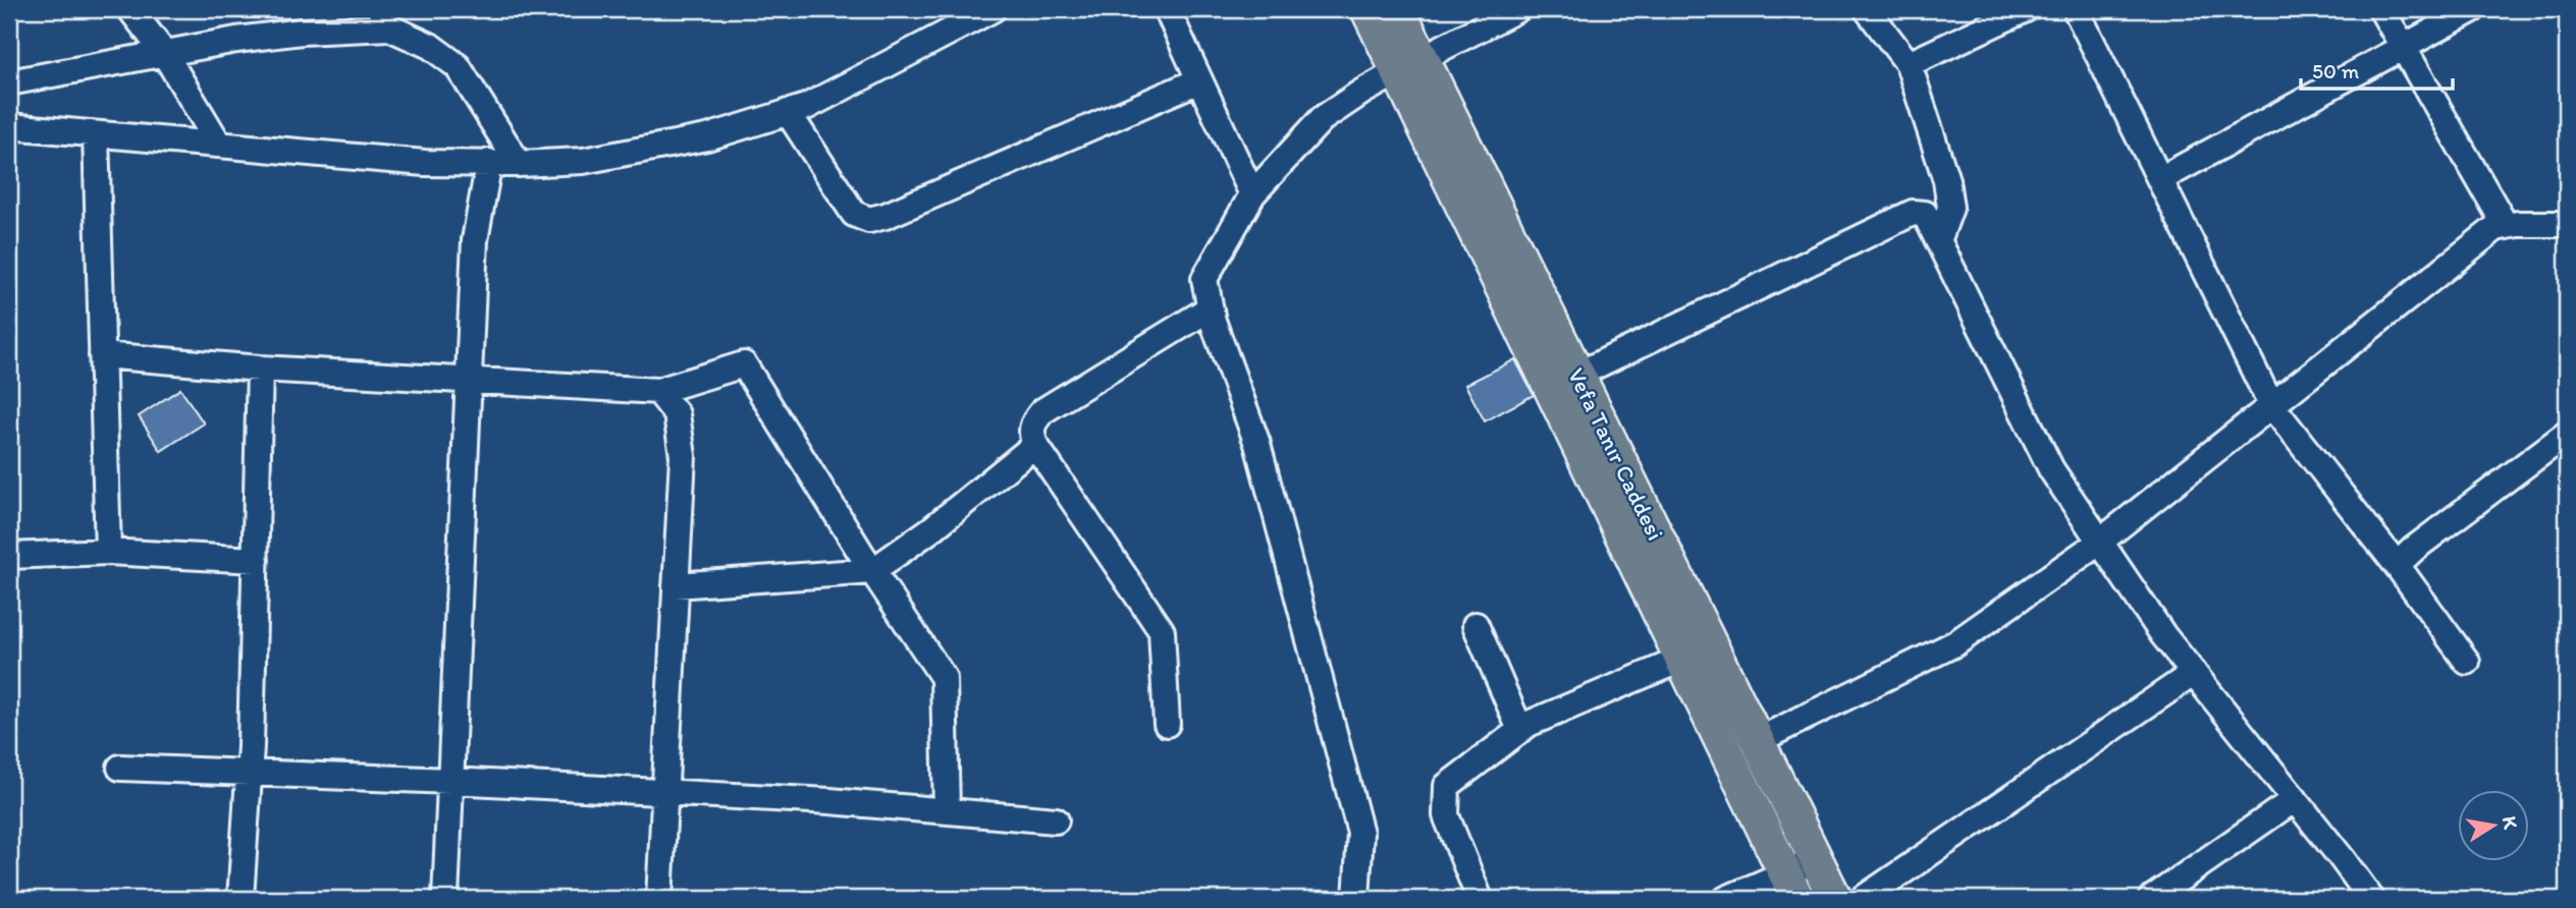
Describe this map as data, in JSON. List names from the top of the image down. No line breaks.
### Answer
{"streets":{"main road":["Vefa Tanır Caddesi"]},"scale_bar":"50 m","north":"right"}
